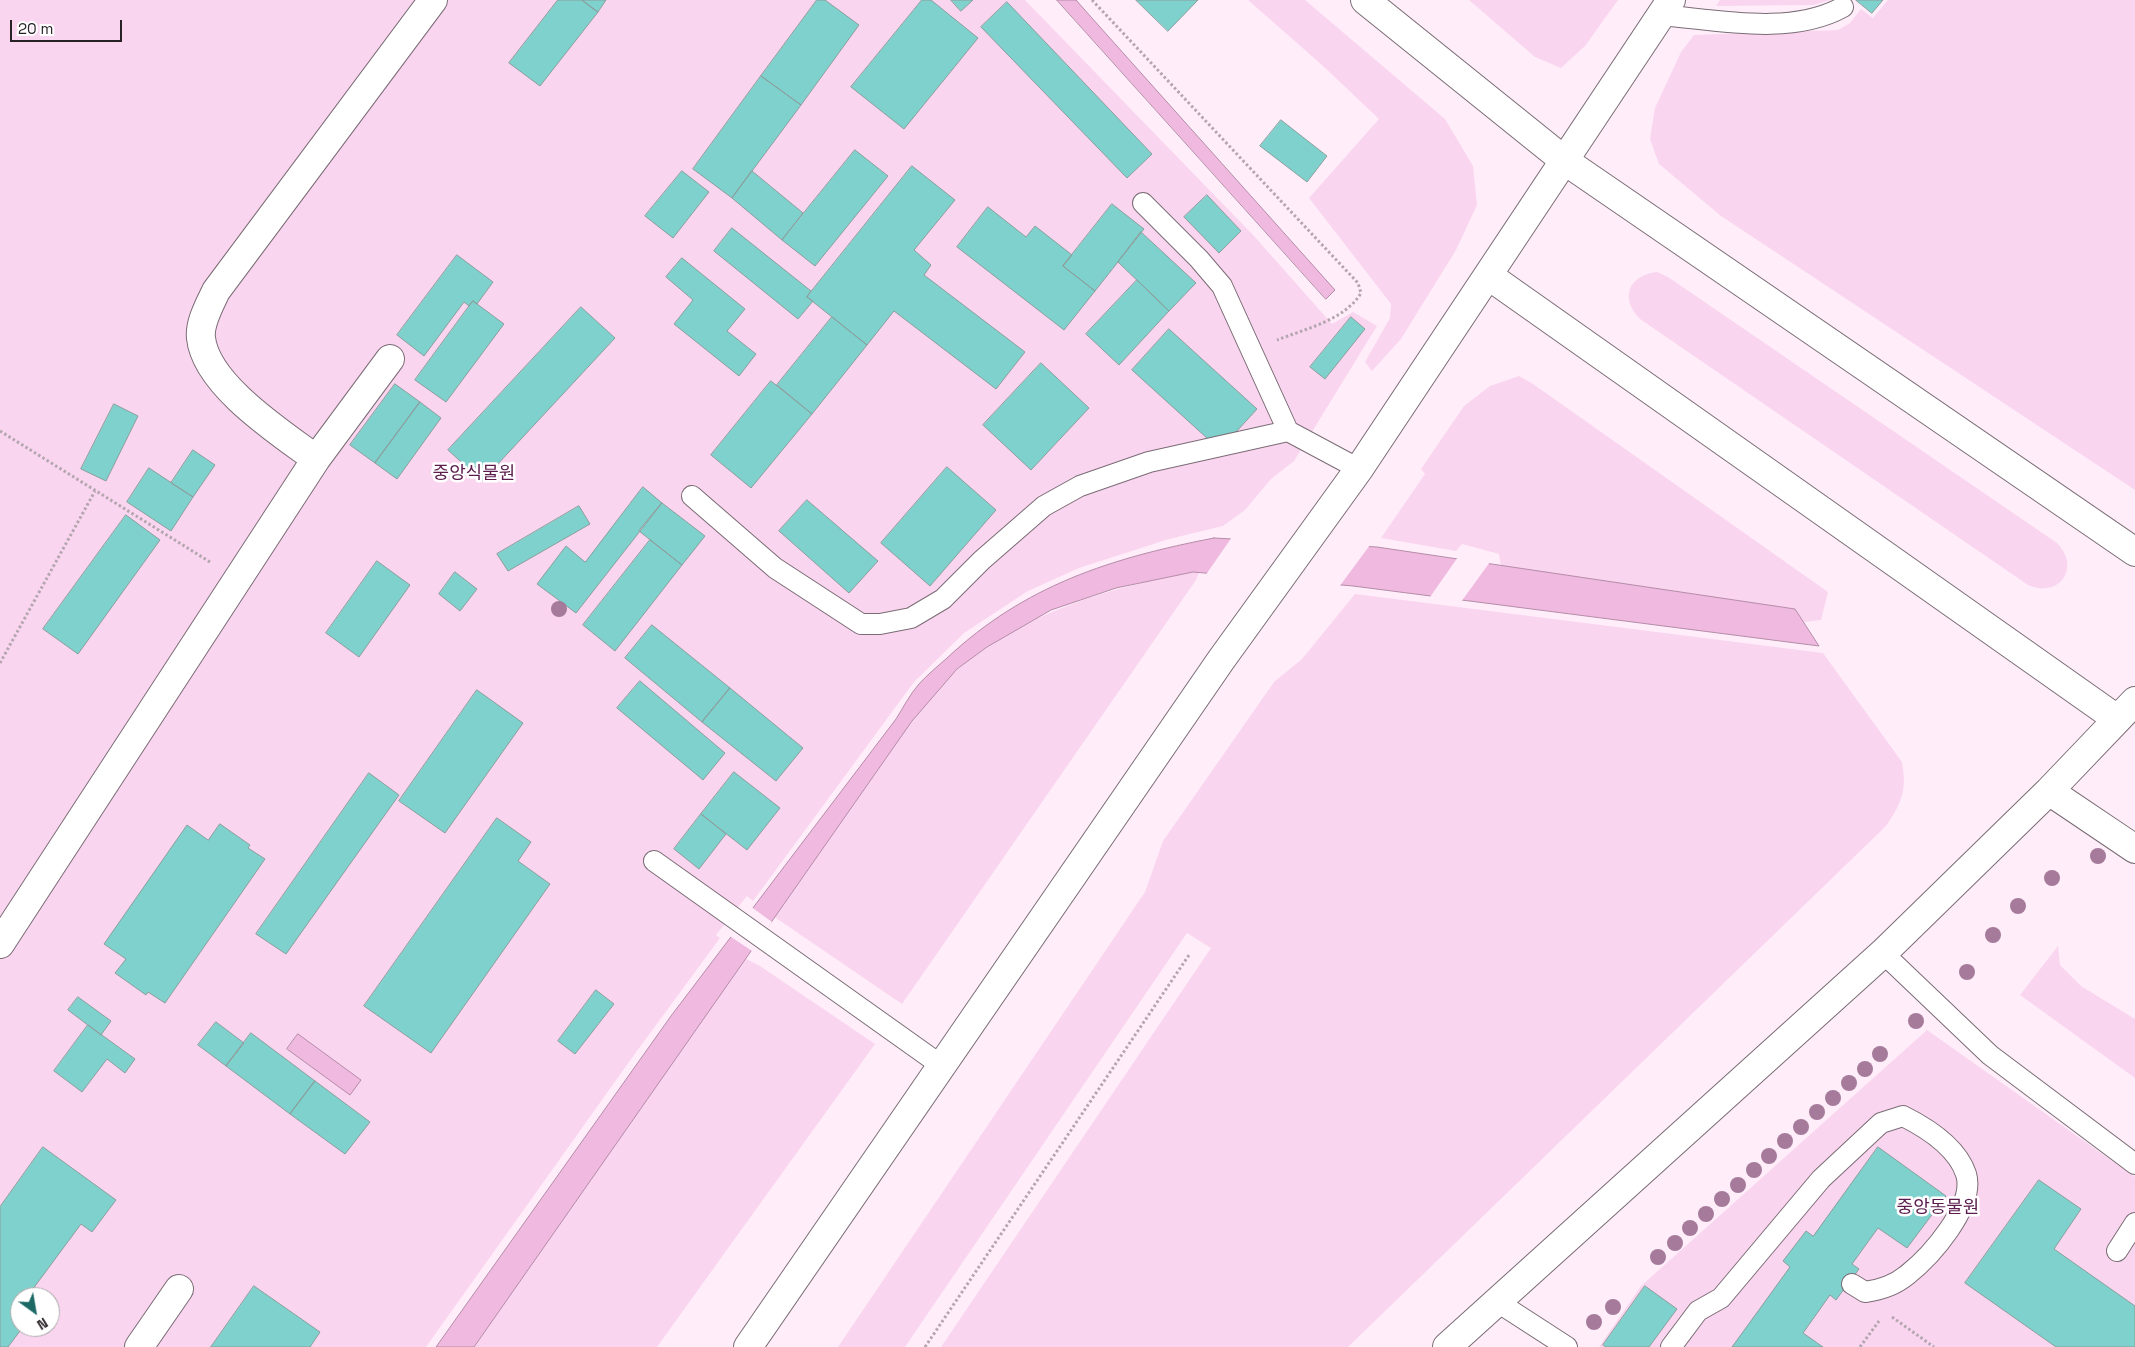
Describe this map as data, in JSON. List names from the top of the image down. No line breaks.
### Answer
{"parks":["중앙식물원","중앙동물원"],"scale_bar":"20 m","north":"bottom right"}
